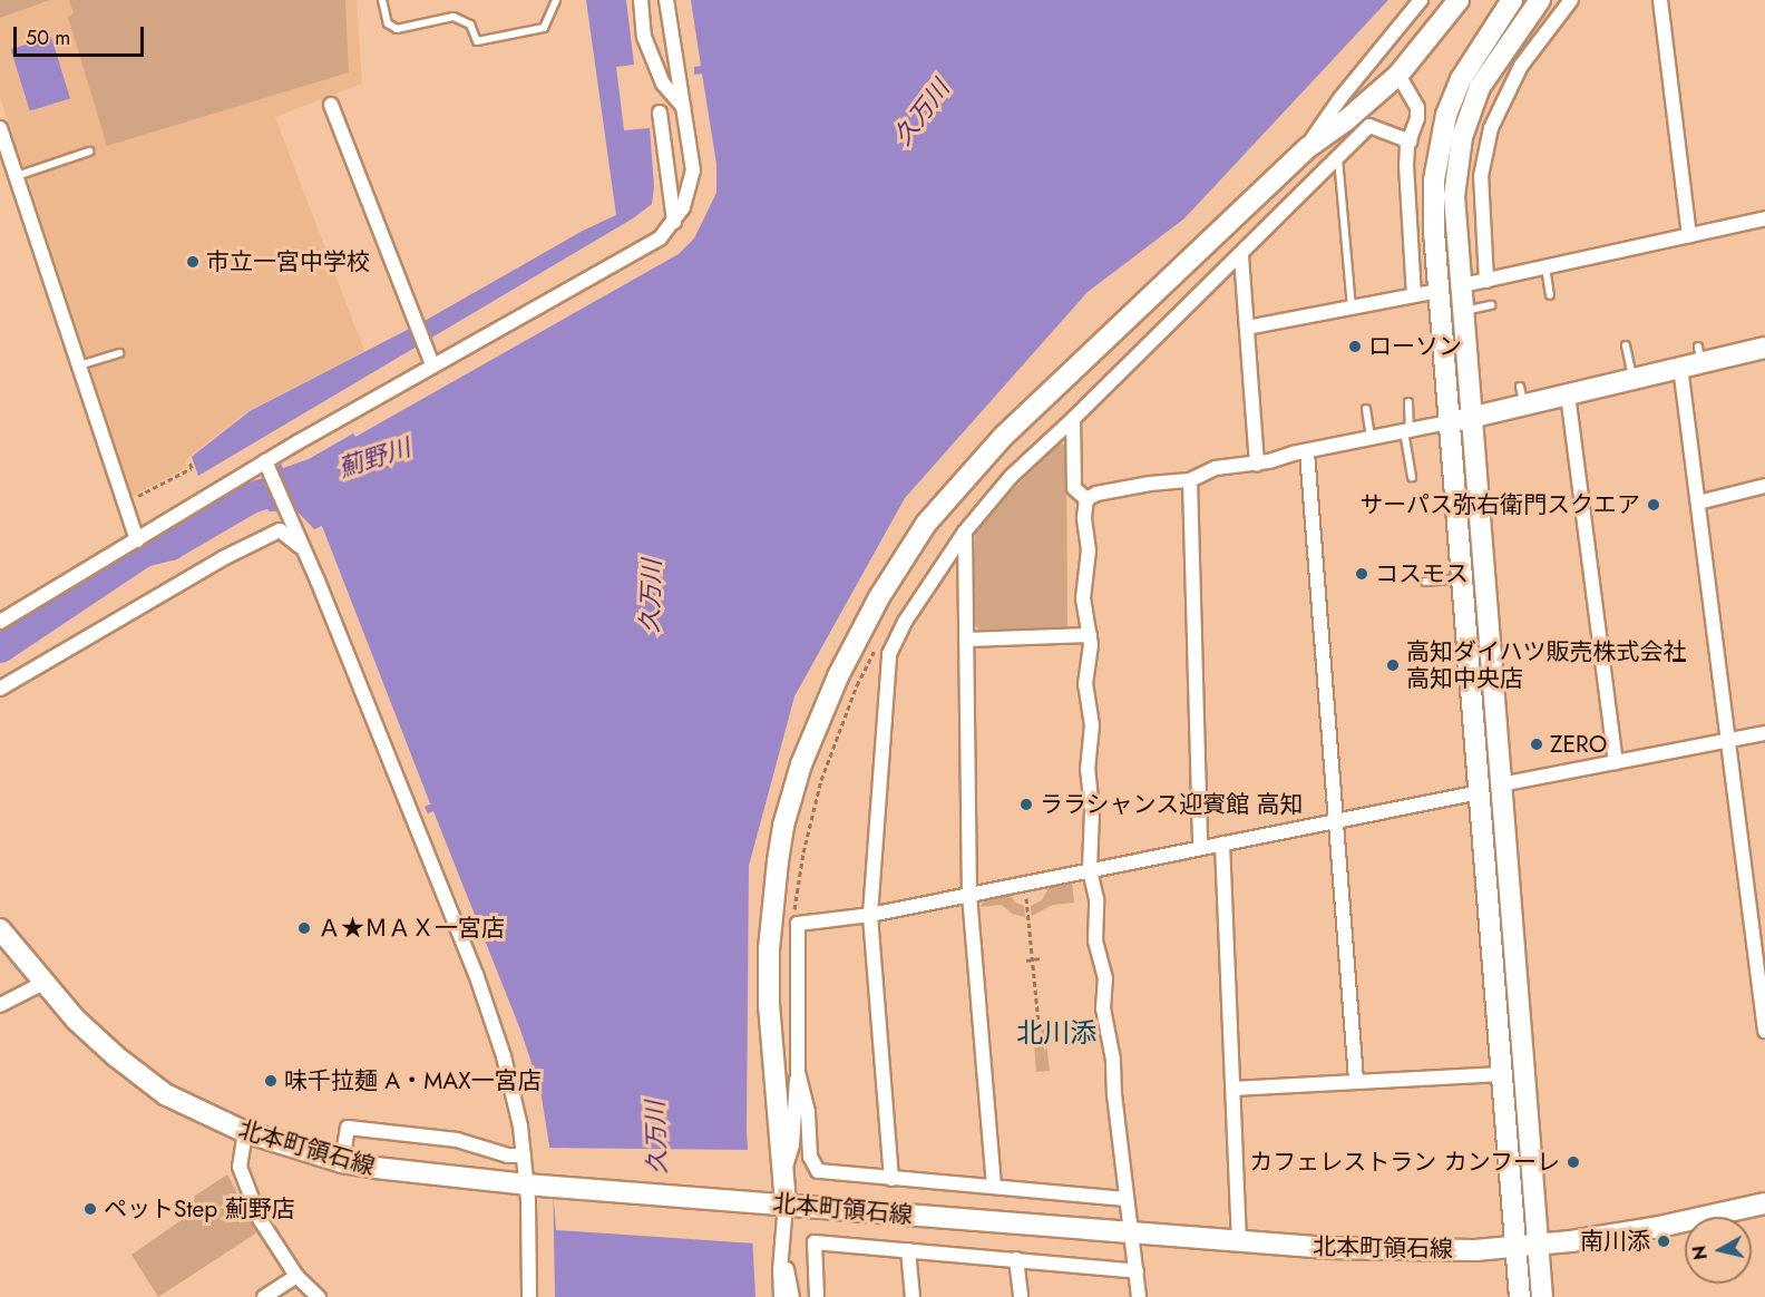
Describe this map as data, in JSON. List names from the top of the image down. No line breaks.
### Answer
{"streets":{"street":["北本町領石線"]},"districts":["北川添"],"water":["久万川","薊野川"],"places":["市立一宮中学校","ローソン","サーパス弥右衛門スクエア","コスモス","高知ダイハツ販売株式会社 高知中央店","ZERO","ララシャンス迎賓館 高知","Ａ★ＭＡＸ一宮店","味千拉麺 A・MAX一宮店","カフェレストラン カンフーレ","ペットStep 薊野店","南川添"],"scale_bar":"50 m","north":"left"}
